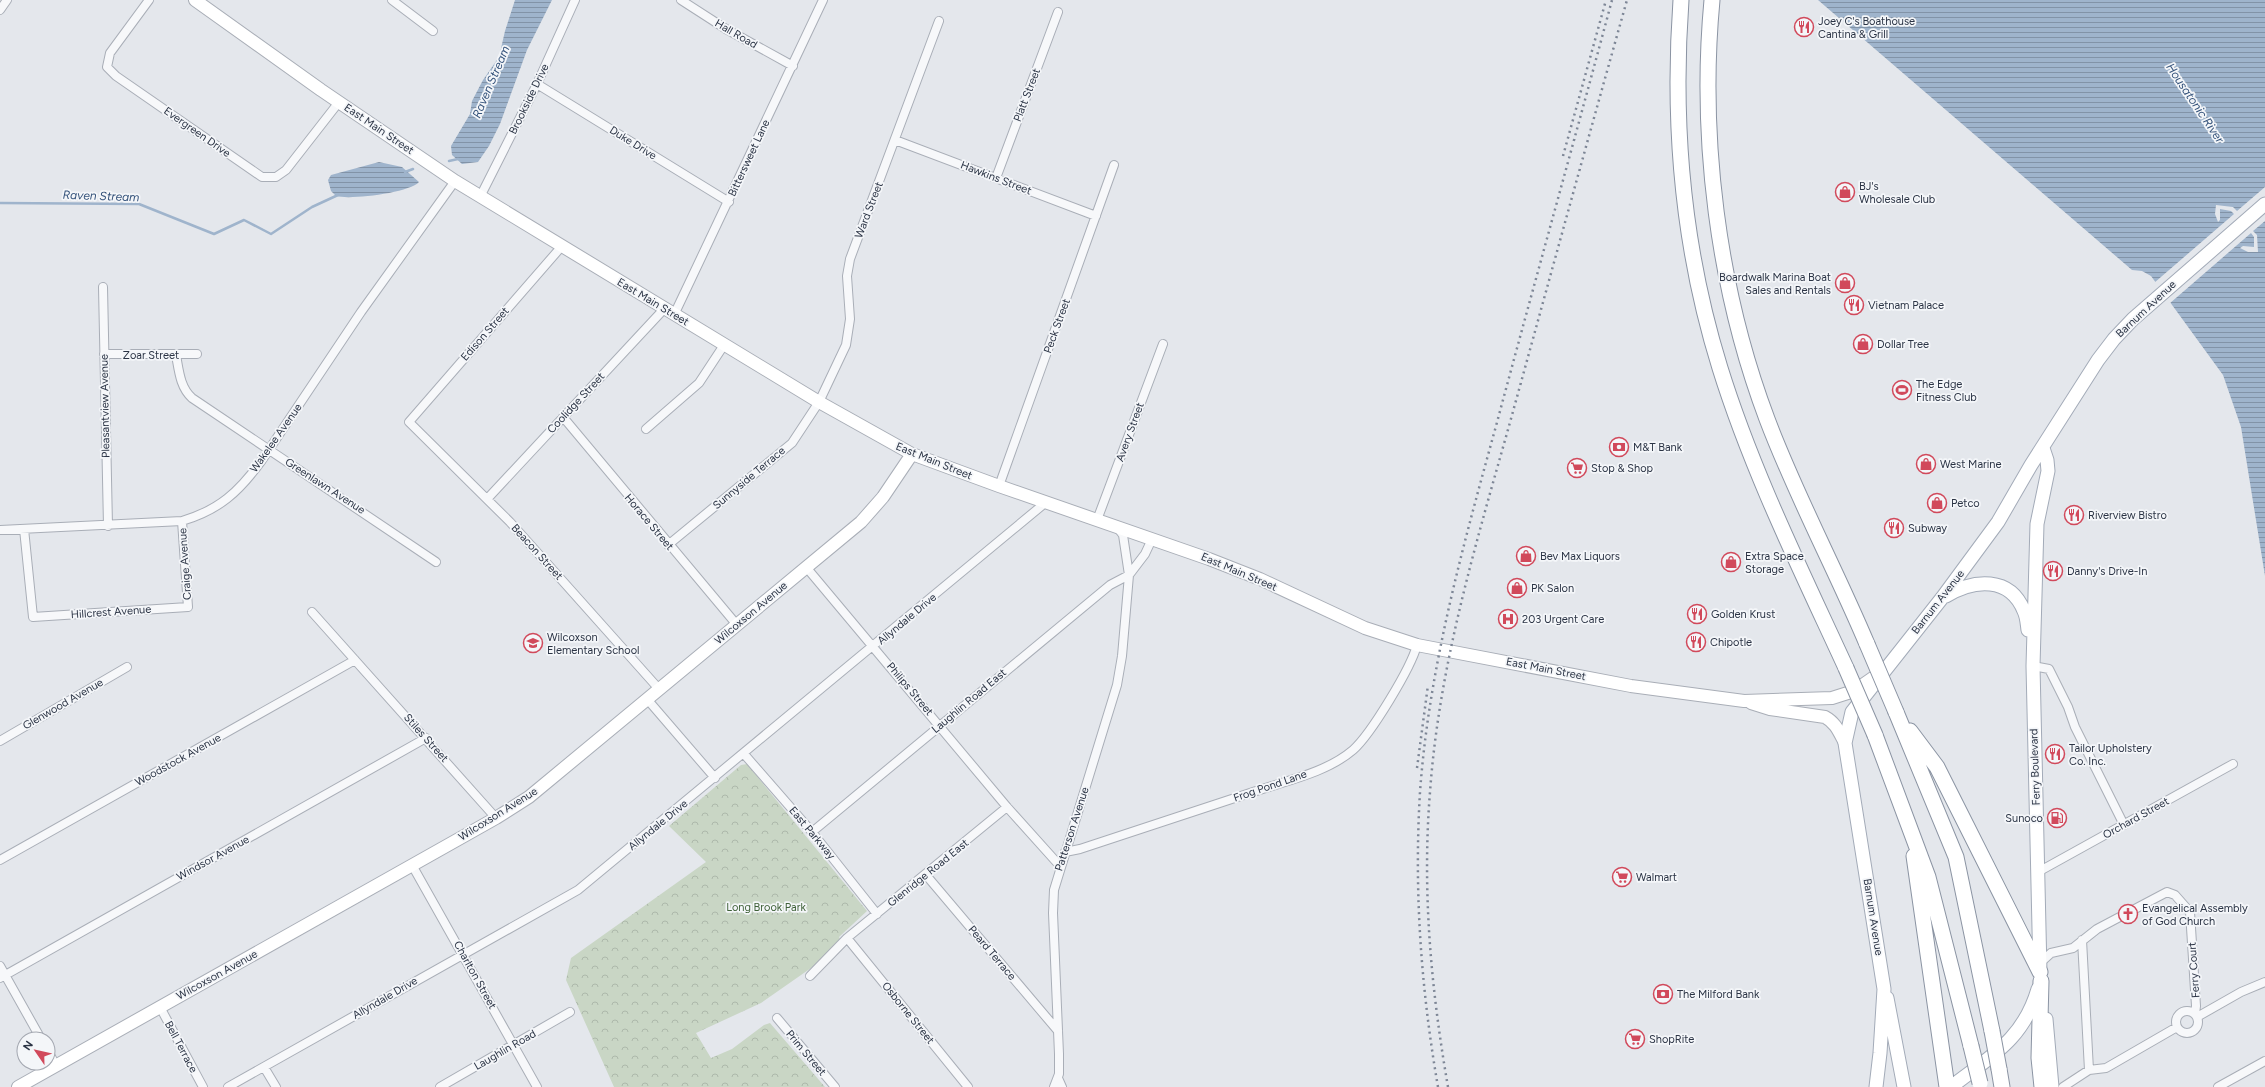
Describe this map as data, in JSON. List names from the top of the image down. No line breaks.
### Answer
{"streets":{"main road":["East Main Street","Barnum Avenue","Wilcoxson Avenue","Ferry Boulevard"],"street":["Hall Road","Platt Street","Brookside Drive","Evergreen Drive","Duke Drive","Bittersweet Lane","Hawkins Street","Ward Street","Peck Street","Edison Street","Zoar Street","Coolidge Street","Pleasantview Avenue","Avery Street","Wakelee Avenue","Sunnyside Terrace","Greenlawn Avenue","Horace Street","Beacon Street","Craige Avenue","Hillcrest Avenue","Allyndale Drive","Philips Street","Laughlin Road East","Glenwood Avenue","Stiles Street","Woodstock Avenue","Frog Pond Lane","Orchard Street","Patterson Avenue","East Parkway","Windsor Avenue","Glenridge Road East","Peard Terrace","Ferry Court","Charlton Street","Osborne Street","Bell Terrace","Laughlin Road","Prim Street"]},"crossings":[["Hall Road","Bittersweet Lane"],["Platt Street","Hawkins Street"],["Brookside Drive","East Main Street"],["Brookside Drive","Duke Drive"],["East Main Street","Evergreen Drive"],["East Main Street","Bittersweet Lane"],["East Main Street","Ward Street"],["East Main Street","Barnum Avenue"],["East Main Street","Peck Street"],["East Main Street","Edison Street"],["East Main Street","Coolidge Street"],["East Main Street","Avery Street"],["East Main Street","Wakelee Avenue"],["East Main Street","Sunnyside Terrace"],["East Main Street","Wilcoxson Avenue"],["East Main Street","Allyndale Drive"],["East Main Street","Frog Pond Lane"],["East Main Street","Patterson Avenue"],["Duke Drive","Bittersweet Lane"],["Bittersweet Lane","Coolidge Street"],["Hawkins Street","Ward Street"],["Hawkins Street","Peck Street"],["Ward Street","Sunnyside Terrace"],["Barnum Avenue","Ferry Boulevard"],["Edison Street","Beacon Street"],["Zoar Street","Pleasantview Avenue"],["Zoar Street","Greenlawn Avenue"],["Coolidge Street","Horace Street"],["Coolidge Street","Beacon Street"],["Pleasantview Avenue","Wakelee Avenue"],["Wakelee Avenue","Greenlawn Avenue"],["Wakelee Avenue","Craige Avenue"],["Wakelee Avenue","Hillcrest Avenue"],["Sunnyside Terrace","Horace Street"],["Horace Street","Wilcoxson Avenue"],["Beacon Street","Wilcoxson Avenue"],["Craige Avenue","Hillcrest Avenue"],["Wilcoxson Avenue","Philips Street"],["Wilcoxson Avenue","Stiles Street"],["Wilcoxson Avenue","Charlton Street"],["Wilcoxson Avenue","Bell Terrace"],["Allyndale Drive","Philips Street"],["Allyndale Drive","East Parkway"],["Allyndale Drive","Charlton Street"],["Philips Street","Laughlin Road East"],["Philips Street","Patterson Avenue"],["Philips Street","Glenridge Road East"],["Laughlin Road East","Patterson Avenue"],["Laughlin Road East","East Parkway"],["Stiles Street","Woodstock Avenue"],["Stiles Street","Windsor Avenue"],["Ferry Boulevard","Orchard Street"],["Ferry Boulevard","Ferry Court"],["Frog Pond Lane","Patterson Avenue"],["Patterson Avenue","Peard Terrace"],["East Parkway","Glenridge Road East"],["Glenridge Road East","Peard Terrace"],["Glenridge Road East","Osborne Street"],["Charlton Street","Laughlin Road"]],"water":["Raven Stream","Housatonic River"],"parks":["Long Brook Park"],"places":{"restaurant":["Joey C's Boathouse Cantina & Grill","Vietnam Palace","Riverview Bistro","Subway","Danny's Drive-In","Golden Krust","Chipotle","Tailor Upholstery Co. Inc."],"shop":["BJ's Wholesale Club","Boardwalk Marina Boat Sales and Rentals","Dollar Tree","West Marine","Petco","Bev Max Liquors","Extra Space Storage","PK Salon"],"sports":["The Edge Fitness Club"],"bank":["M&T Bank","The Milford Bank"],"supermarket":["Stop & Shop","Walmart","ShopRite"],"hospital":["203 Urgent Care"],"school or university":["Wilcoxson Elementary School"],"fuel station":["Sunoco"],"church":["Evangelical Assembly of God Church"]},"north":"top left"}
